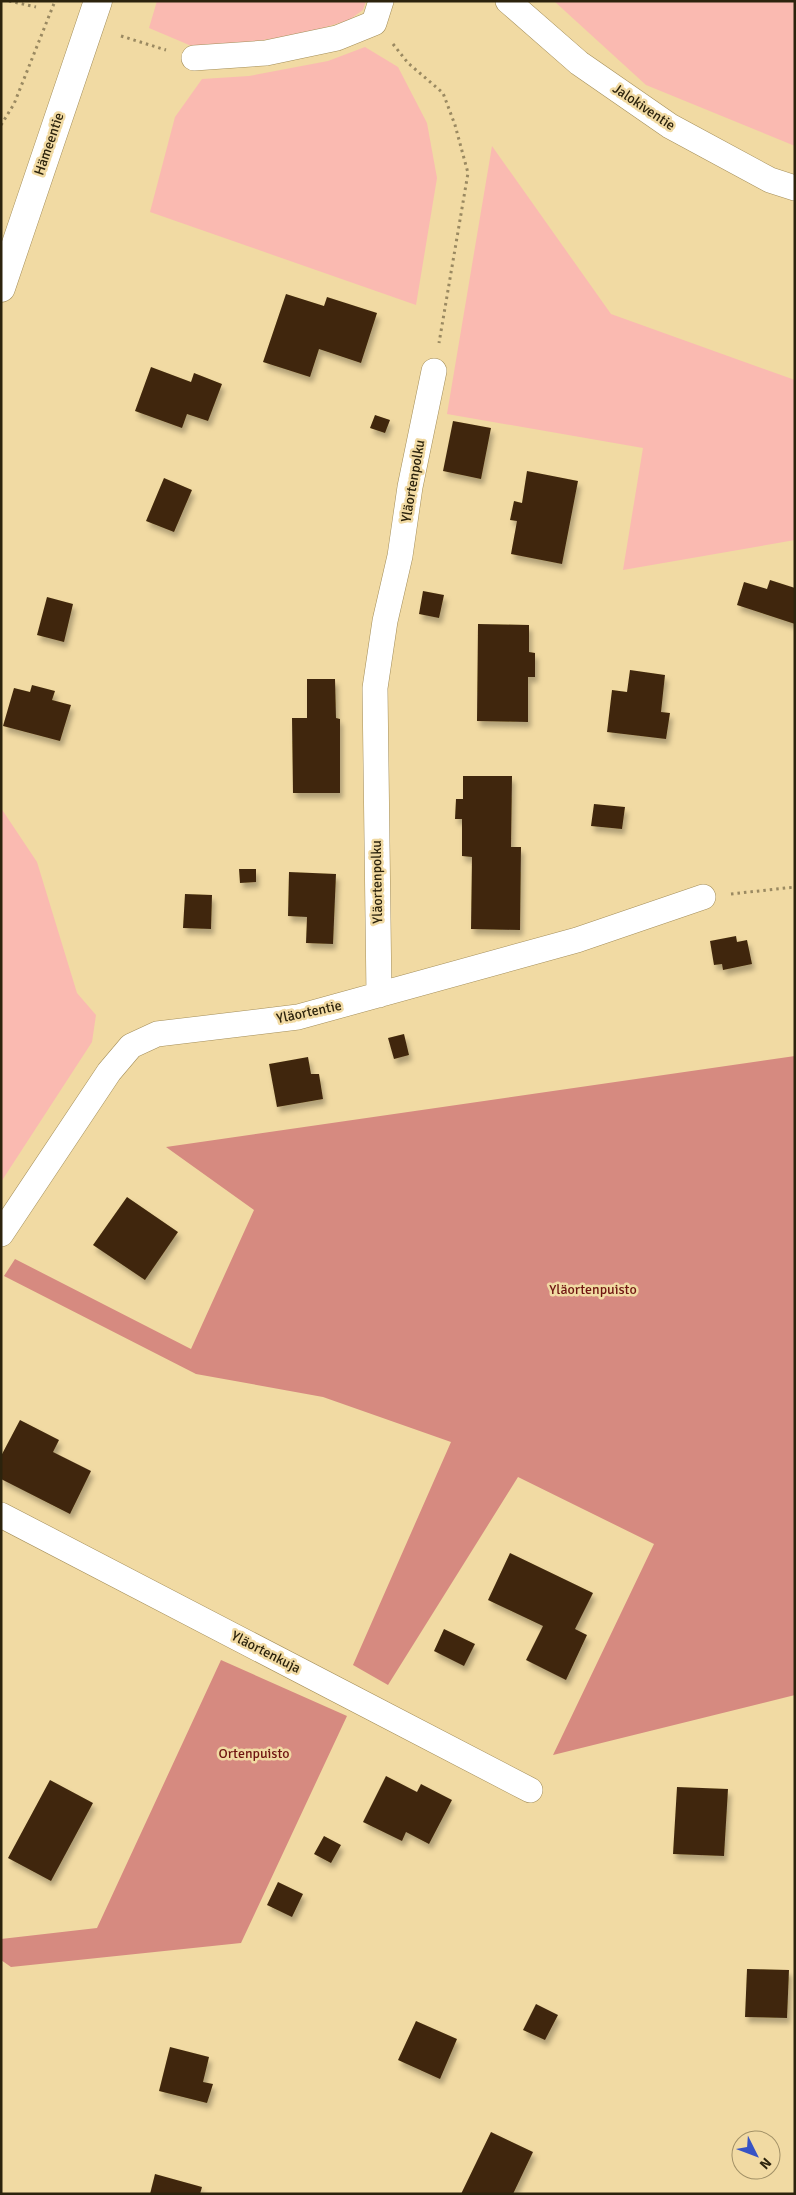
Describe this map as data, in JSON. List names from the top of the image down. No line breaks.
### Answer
{"streets":{"highway":["Hämeentie"],"street":["Jalokiventie","Yläortenpolku","Yläortentie","Yläortenkuja"]},"crossings":[["Yläortenpolku","Yläortentie"]],"parks":["Yläortenpuisto","Ortenpuisto"],"north":"bottom right"}
